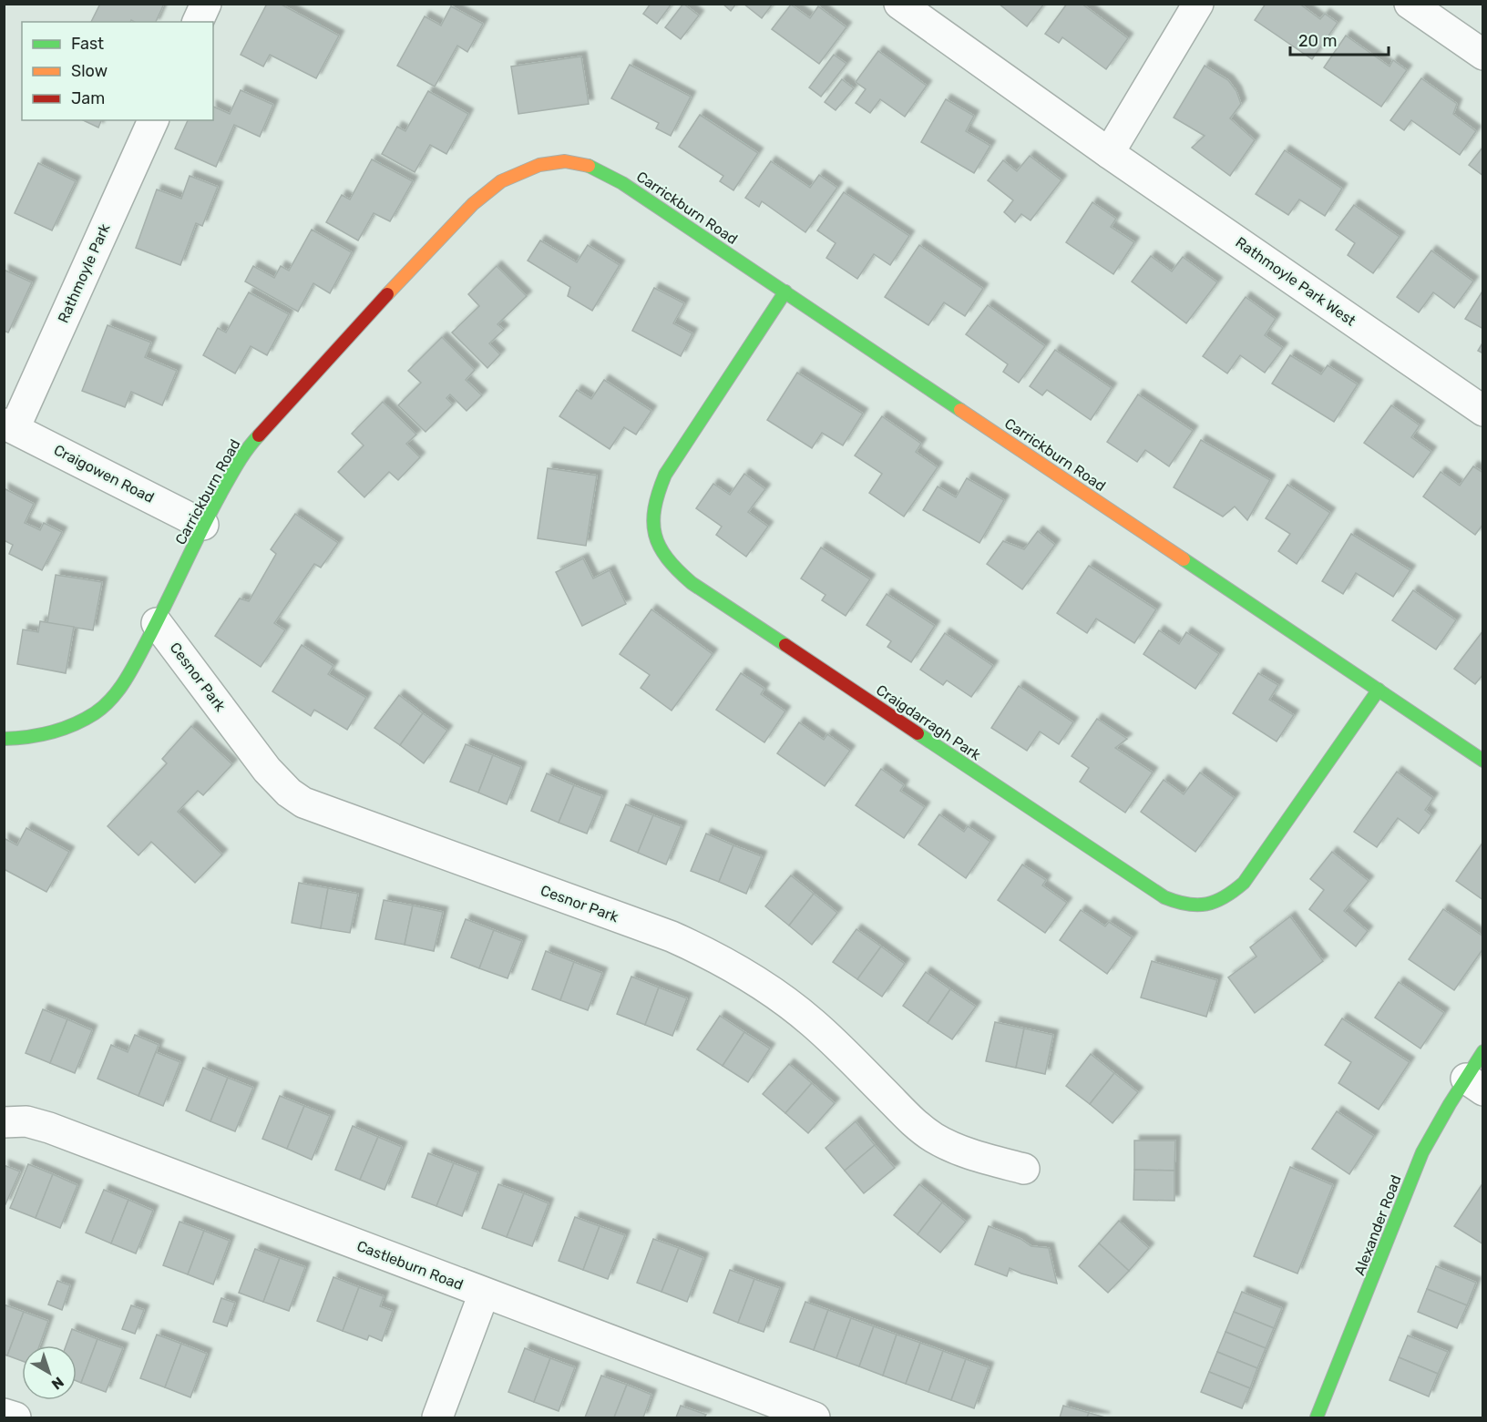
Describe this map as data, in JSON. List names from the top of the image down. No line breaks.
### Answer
{"streets":{"street":["Carrickburn Road","Rathmoyle Park","Rathmoyle Park West","Craigowen Road","Cesnor Park","Craigdarragh Park","Alexander Road","Castleburn Road"]},"crossings":[["Carrickburn Road","Craigowen Road"],["Carrickburn Road","Cesnor Park"],["Carrickburn Road","Craigdarragh Park"],["Rathmoyle Park","Craigowen Road"]],"legend":["Fast","Slow","Jam"],"scale_bar":"20 m","north":"bottom right"}
